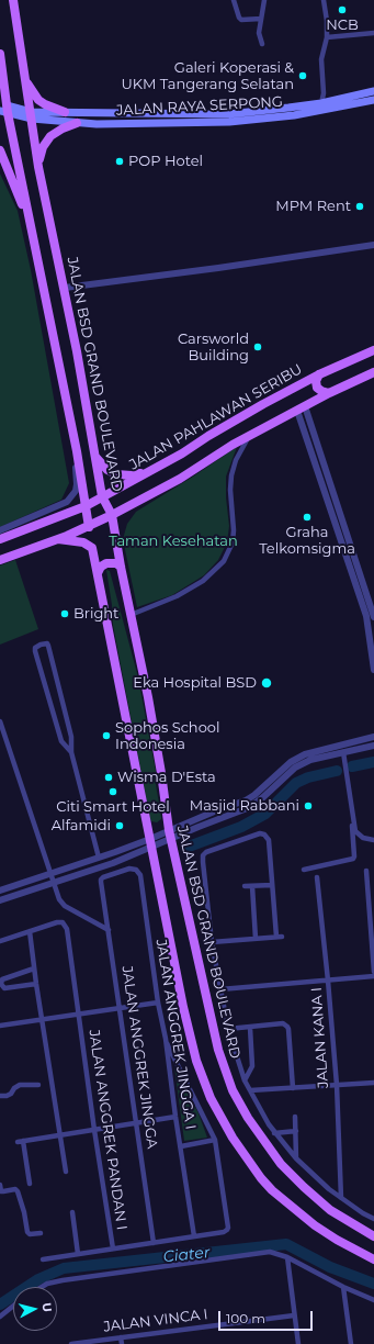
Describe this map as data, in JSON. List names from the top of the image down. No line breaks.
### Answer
{"streets":{"main road":["JALAN RAYA SERPONG","JALAN BSD GRAND BOULEVARD","JALAN PAHLAWAN SERIBU"],"street":["JALAN ANGGREK JINGGA I","JALAN KANA I","JALAN ANGGREK JINGGA","JALAN ANGGREK PANDAN I","JALAN VINCA I"]},"crossings":[["JALAN RAYA SERPONG","JALAN BSD GRAND BOULEVARD"],["JALAN BSD GRAND BOULEVARD","JALAN PAHLAWAN SERIBU"],["JALAN ANGGREK JINGGA I","JALAN ANGGREK JINGGA"]],"water":["Ciater"],"parks":["Taman Kesehatan"],"places":["NCB","Galeri Koperasi & UKM Tangerang Selatan","POP Hotel","MPM Rent","Carsworld Building","Graha Telkomsigma","Bright","Eka Hospital BSD","Sophos School Indonesia","Wisma D'Esta","Citi Smart Hotel","Masjid Rabbani","Alfamidi"],"scale_bar":"100 m","north":"right"}
